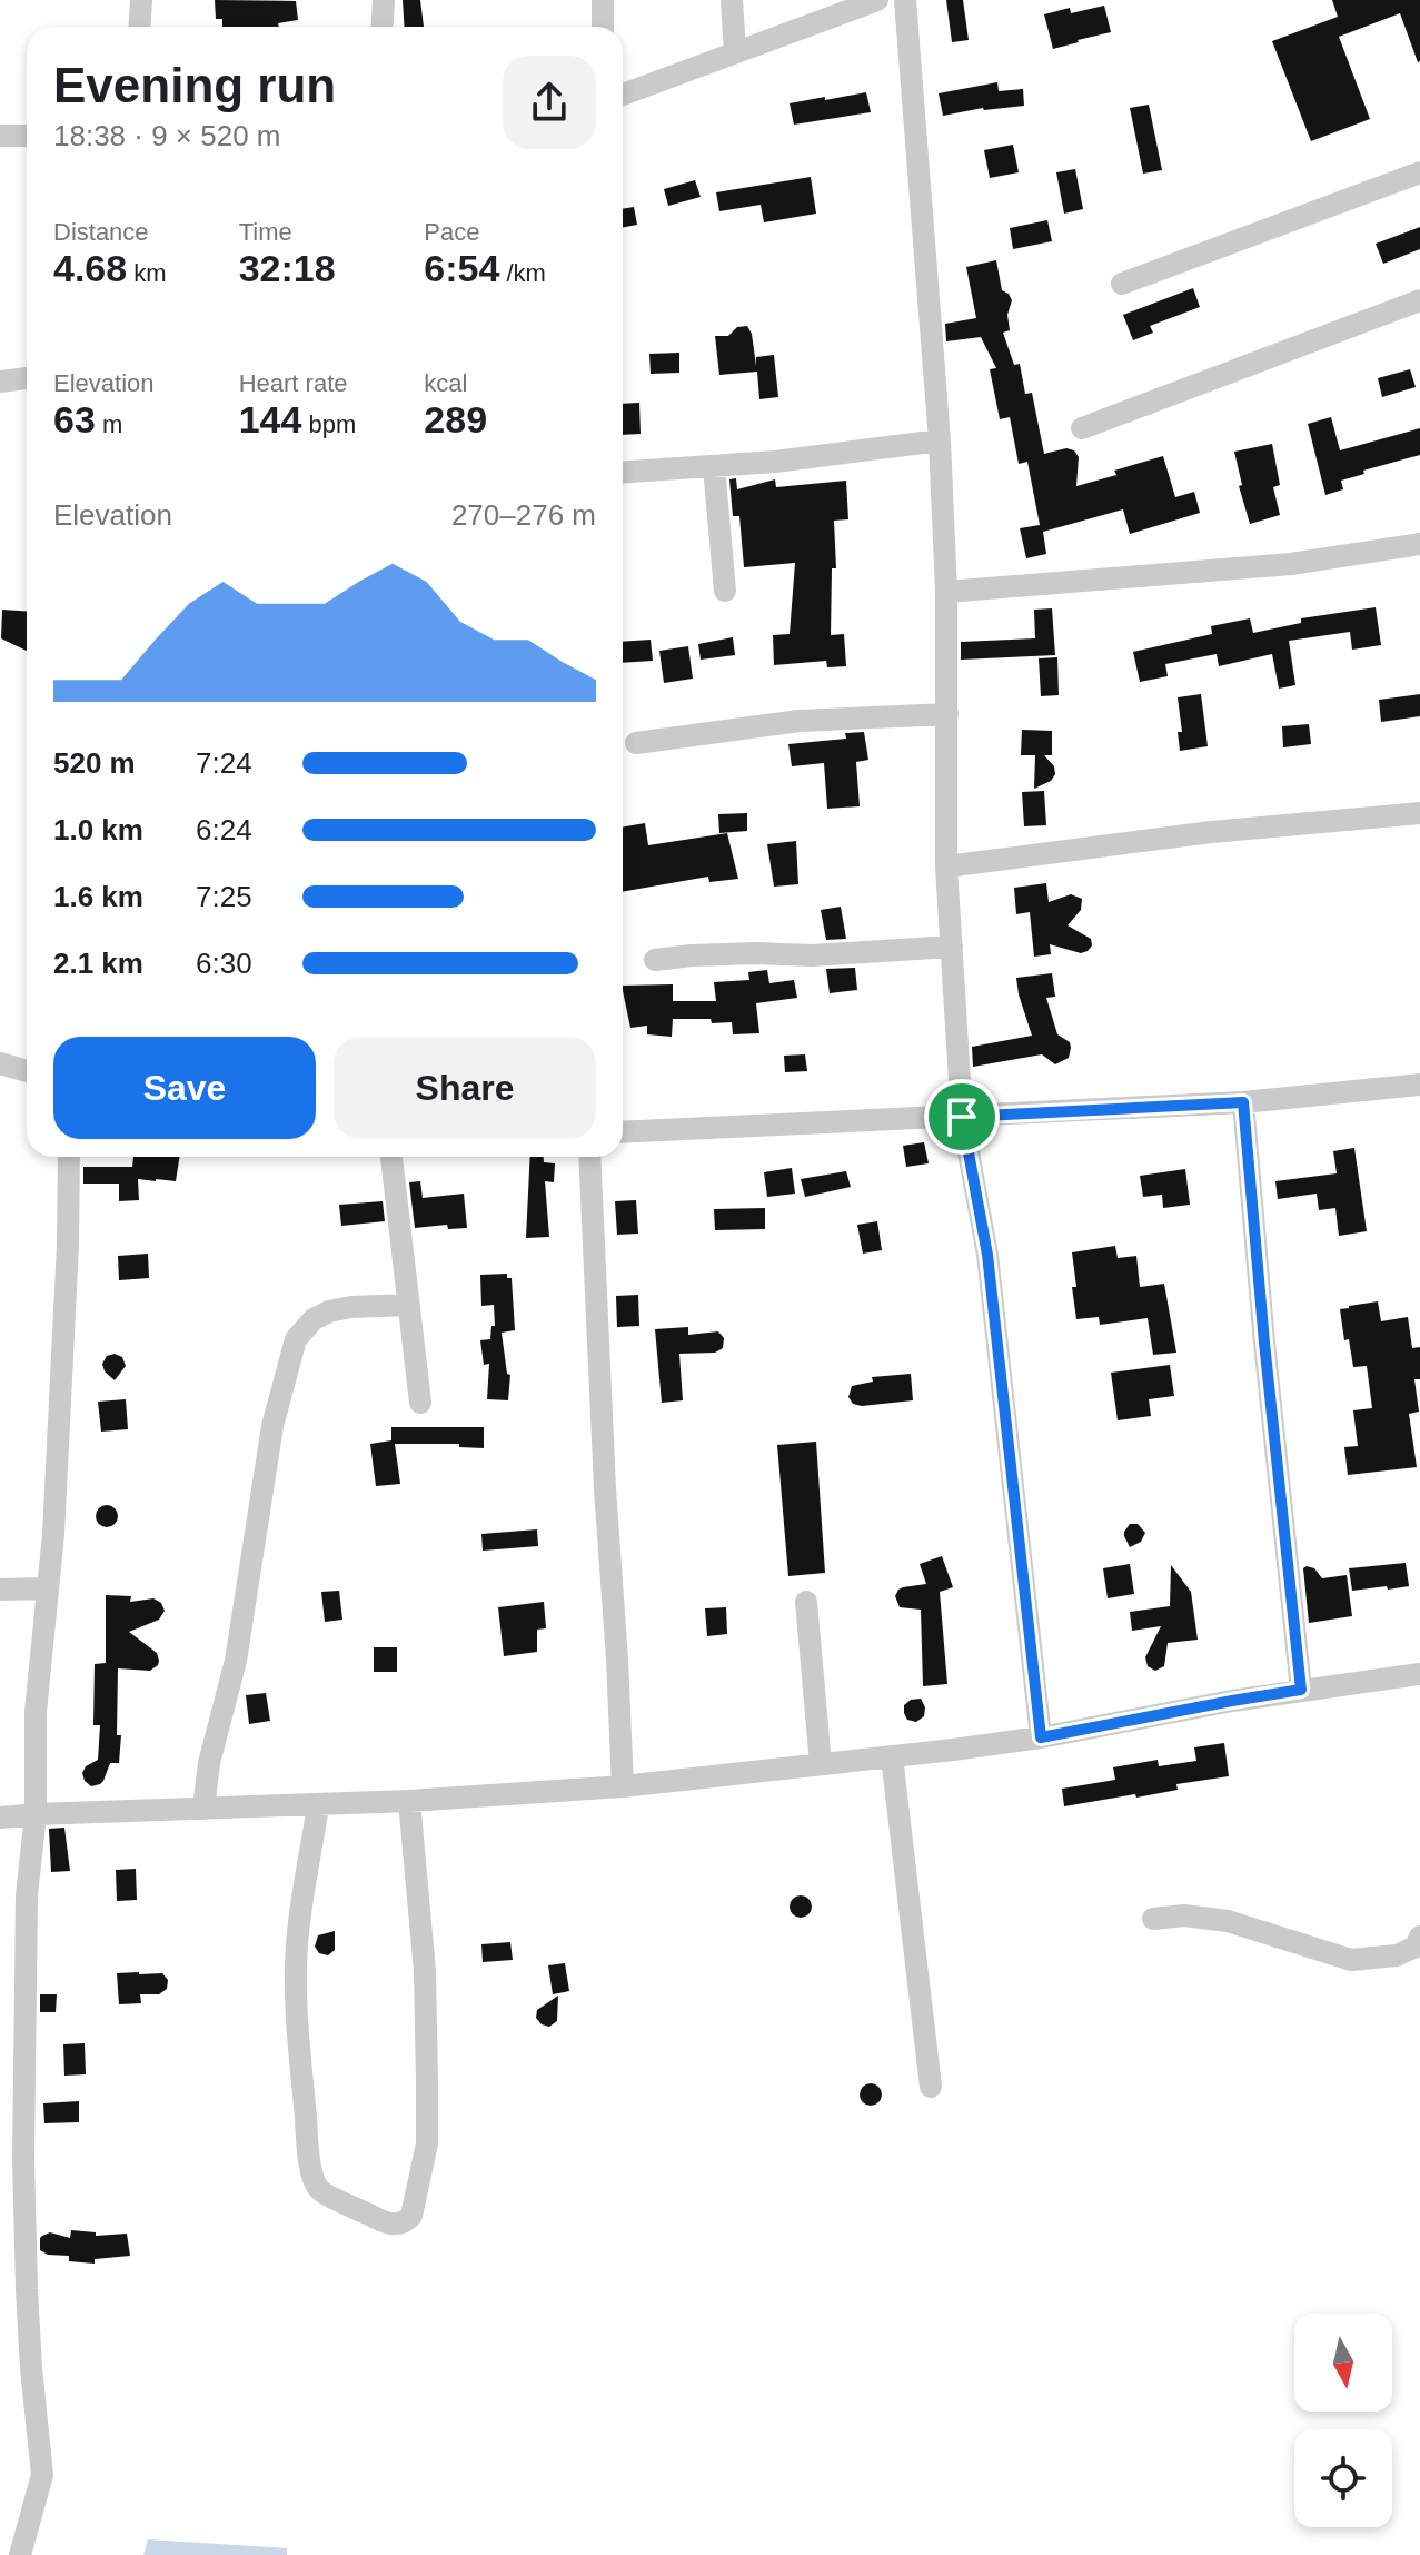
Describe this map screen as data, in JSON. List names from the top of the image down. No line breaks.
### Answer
{"north":"bottom","page":{"heading":["Evening run","18:38 · 9 × 520 m"],"stats":[["Distance","4.68 km"],["Time","32:18"],["Pace","6:54 /km"],["Elevation","63 m"],["Heart rate","144 bpm"],["kcal","289"]],"chart":["Elevation","270–276 m"],"list":[{"name":"520 m","note":"7:24"},{"name":"1.0 km","note":"6:24"},{"name":"1.6 km","note":"7:25"},{"name":"2.1 km","note":"6:30"}],"buttons":["Save","Share"]}}
